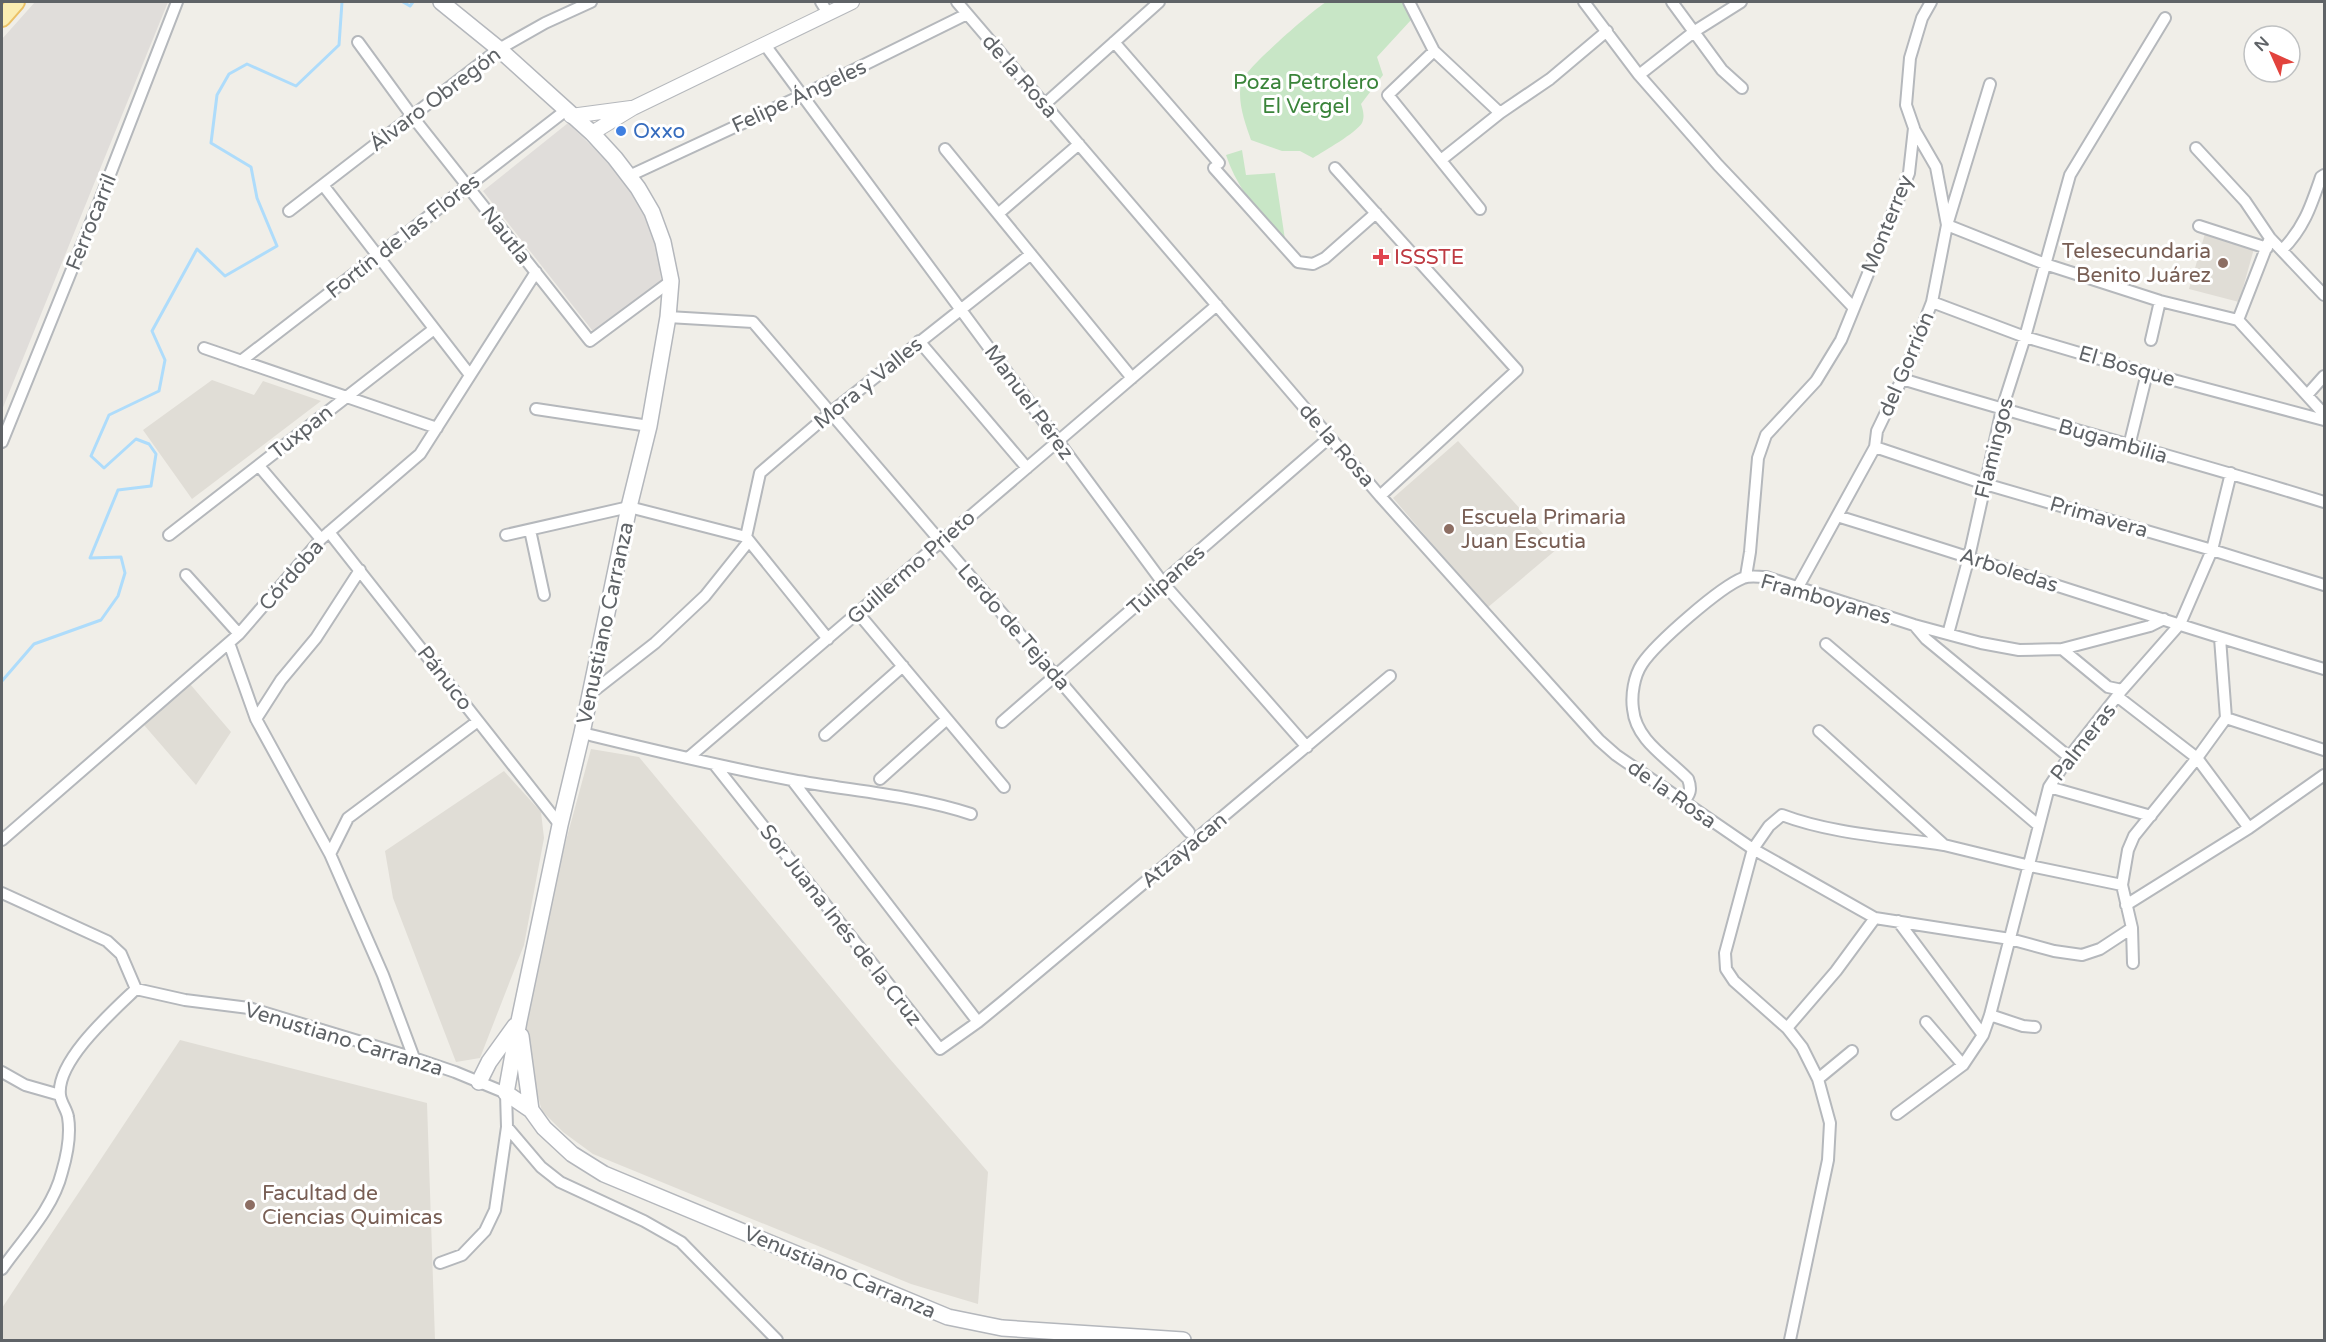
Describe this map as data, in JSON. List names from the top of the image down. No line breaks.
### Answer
{"streets":{"main road":["Venustiano Carranza"],"street":["de la Rosa","Felipe Ángeles","Álvaro Obregón","Ferrocarril","Monterrey","Nautla","Fortín de las Flores","del Gorrión","El Bosque","Mora y Valles","Manuel Pérez","Tuxpan","Bugambilia","Flamingos","Primavera","Guillermo Prieto","Arboledas","Córdoba","Tulipanes","Framboyanes","Lerdo de Tejada","Pánuco","Palmeras","Atzayacan","Sor Juana Inés de la Cruz"]},"crossings":[["de la Rosa","Felipe Ángeles"],["de la Rosa","Guillermo Prieto"],["de la Rosa","Tulipanes"],["de la Rosa","Framboyanes"],["Felipe Ángeles","Manuel Pérez"],["Felipe Ángeles","Venustiano Carranza"],["Álvaro Obregón","Nautla"],["Álvaro Obregón","Venustiano Carranza"],["Monterrey","del Gorrión"],["Monterrey","Framboyanes"],["Nautla","Fortín de las Flores"],["Nautla","Córdoba"],["Nautla","Venustiano Carranza"],["Fortín de las Flores","Venustiano Carranza"],["del Gorrión","El Bosque"],["del Gorrión","Bugambilia"],["del Gorrión","Primavera"],["del Gorrión","Arboledas"],["del Gorrión","Framboyanes"],["El Bosque","Flamingos"],["Mora y Valles","Manuel Pérez"],["Mora y Valles","Lerdo de Tejada"],["Manuel Pérez","Guillermo Prieto"],["Manuel Pérez","Tulipanes"],["Manuel Pérez","Atzayacan"],["Tuxpan","Pánuco"],["Bugambilia","Flamingos"],["Bugambilia","Palmeras"],["Flamingos","Primavera"],["Flamingos","Arboledas"],["Flamingos","Framboyanes"],["Primavera","Palmeras"],["Guillermo Prieto","Lerdo de Tejada"],["Arboledas","Framboyanes"],["Arboledas","Palmeras"],["Córdoba","Pánuco"],["Tulipanes","Lerdo de Tejada"],["Venustiano Carranza","Lerdo de Tejada"],["Venustiano Carranza","Pánuco"],["Atzayacan","Sor Juana Inés de la Cruz"]],"parks":["Poza Petrolero El Vergel"],"places":{"other":["Oxxo","Telesecundaria Benito Juárez","Escuela Primaria Juan Escutia","Facultad de Ciencias Quimicas"],"health":["ISSSTE"]},"north":"top left"}
